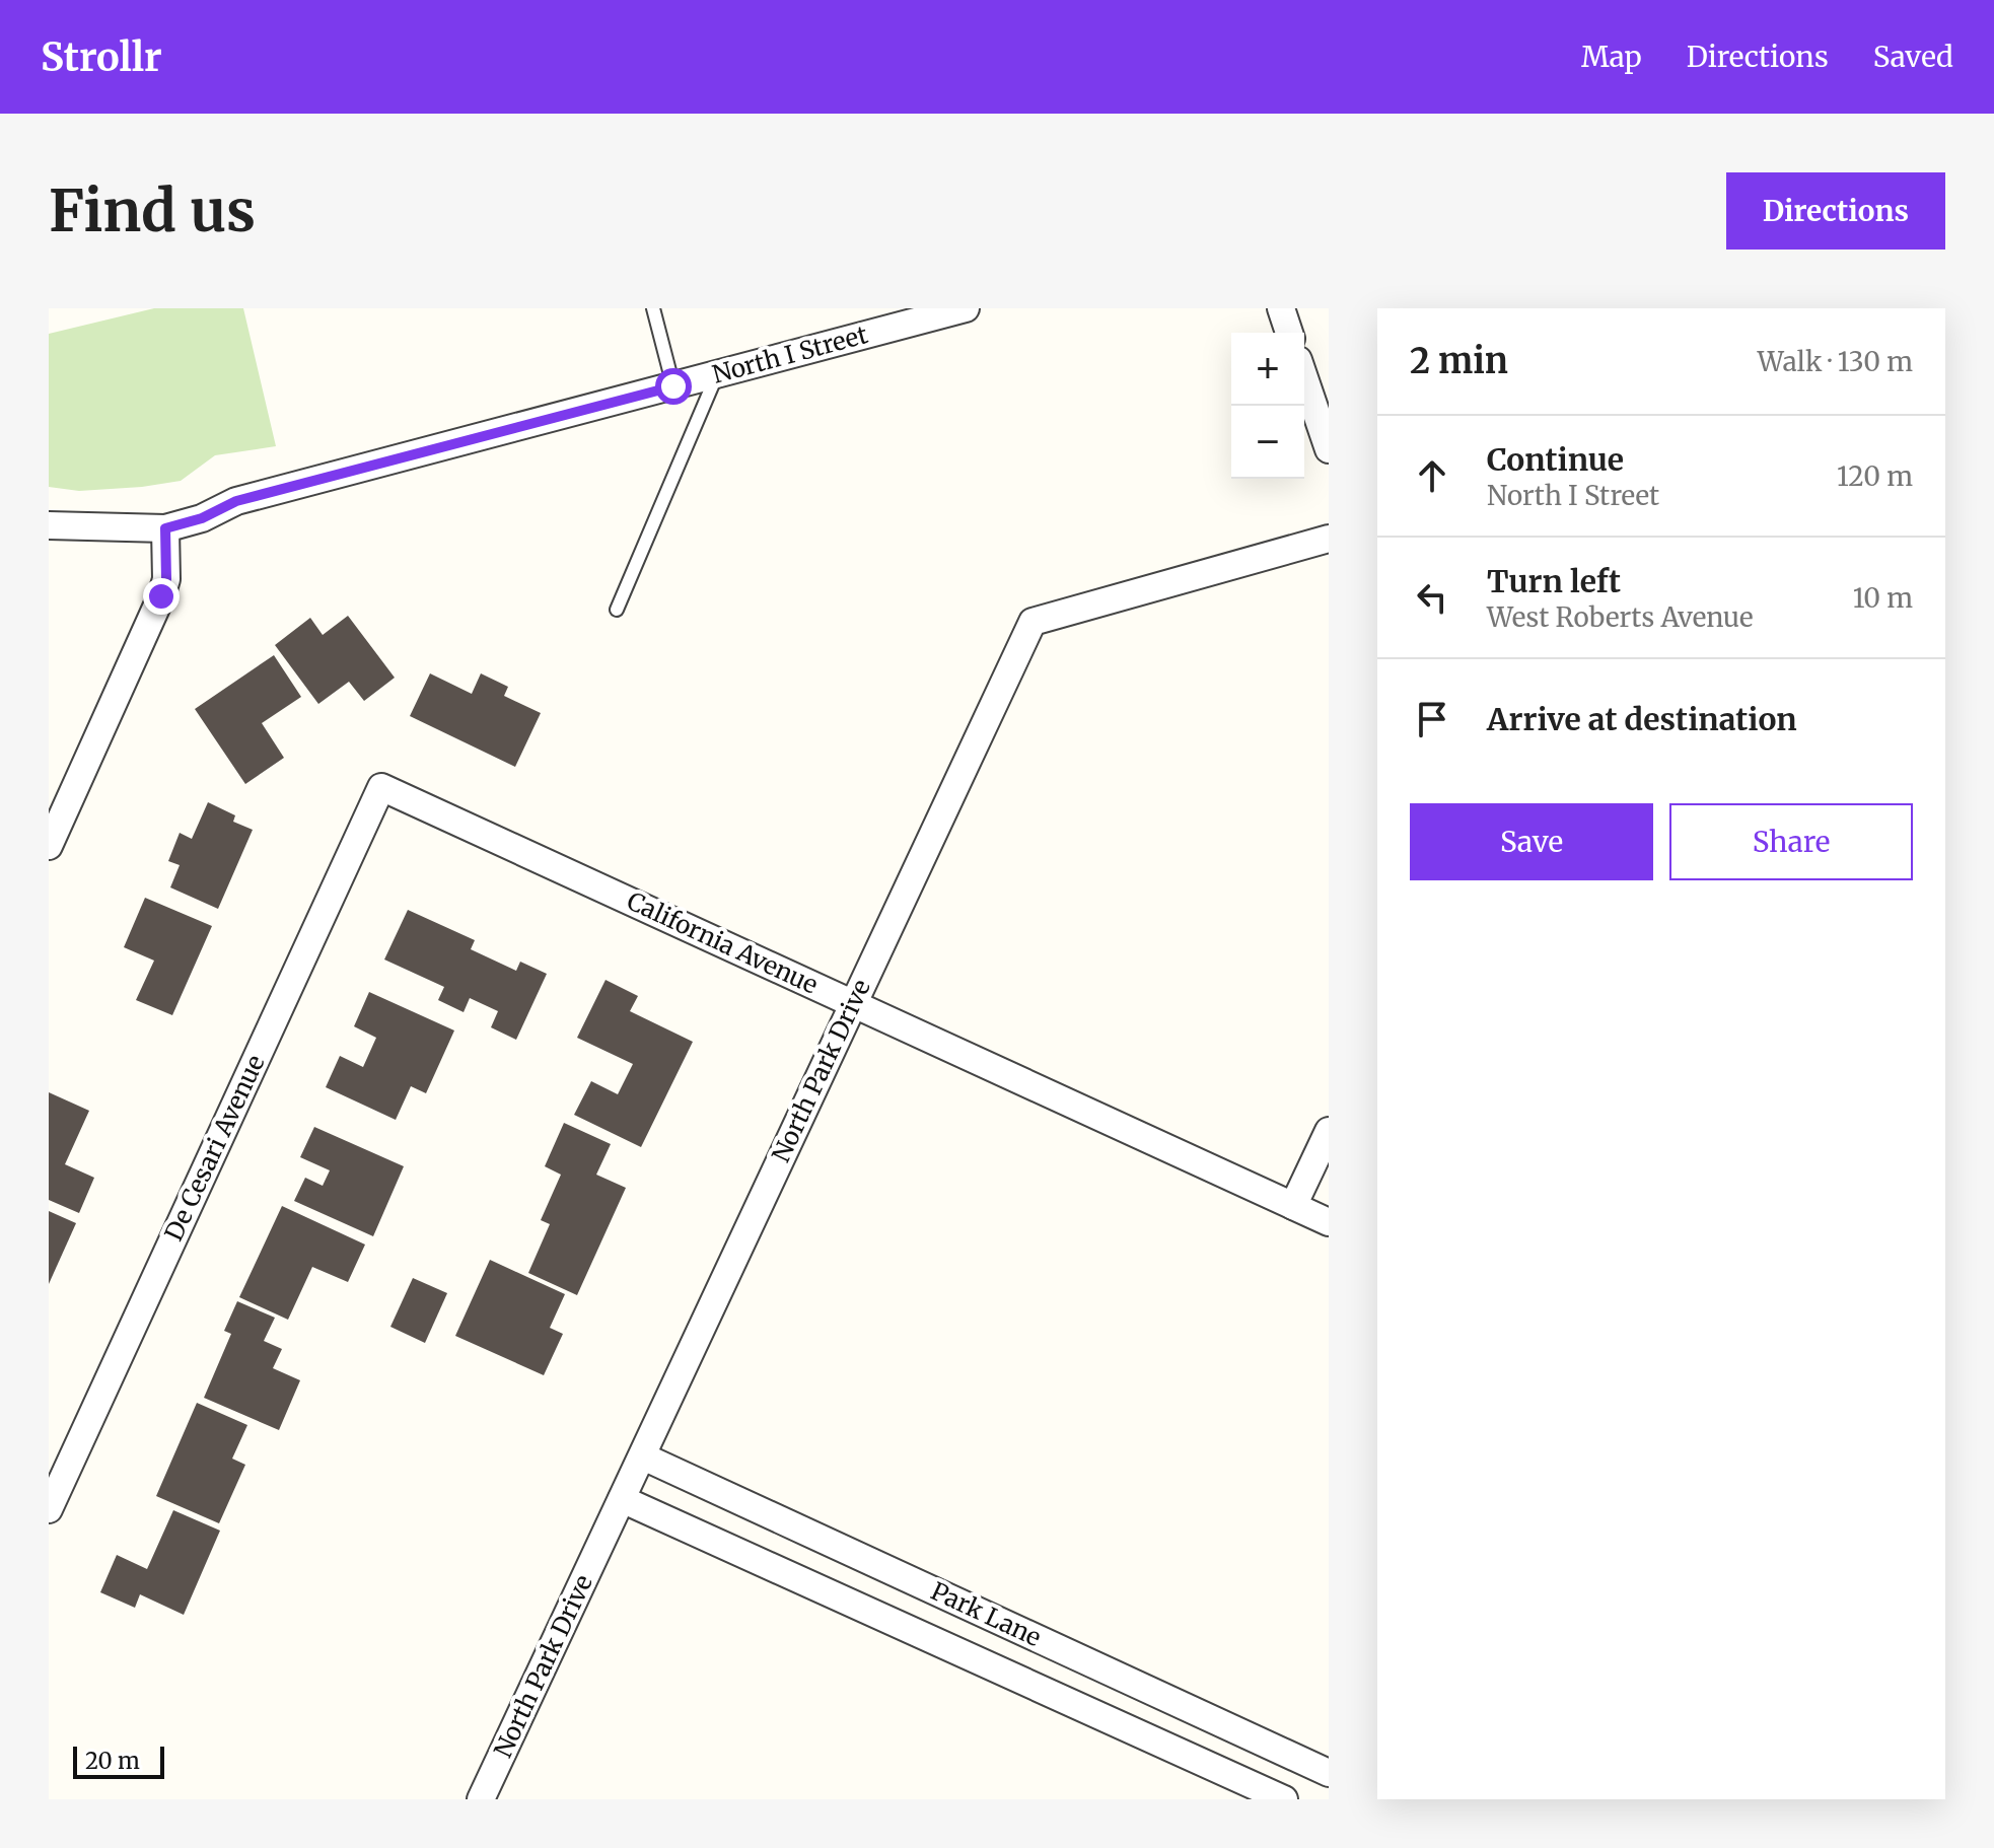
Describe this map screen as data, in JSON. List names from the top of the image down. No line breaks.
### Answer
{"streets":{"street":["North I Street","California Avenue","North Park Drive","De Cesari Avenue","Park Lane"]},"crossings":[["California Avenue","North Park Drive"],["California Avenue","De Cesari Avenue"],["North Park Drive","Park Lane"]],"scale_bar":"20 m","page":{"header":"Strollr","nav":["Map","Directions","Saved"],"buttons":["Directions",["Save","Share"]],"title":"Find us","heading":["2 min","Walk · 130 m"],"map_buttons":["+","−"],"list":[["Continue","North I Street","120 m"],["Turn left","West Roberts Avenue","10 m"],"Arrive at destination"],"scale":"20 m"}}
